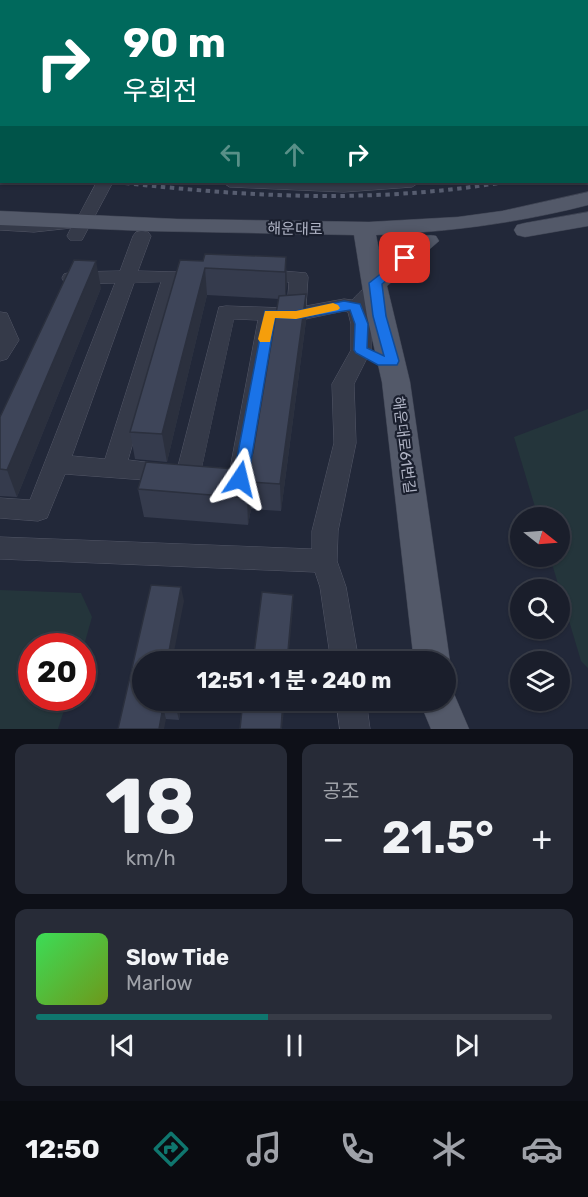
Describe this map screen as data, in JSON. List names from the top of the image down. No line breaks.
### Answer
{"streets":{"main road":["해운대로","해운대로61번길"]},"crossings":[["해운대로","해운대로61번길"]],"north":"right","page":{"turn":["90 m","우회전"],"limit":"20","trip":"12:51 · 1 분 · 240 m","tile":[["18","km/h"],"공조"],"heat":["−","21.5°","+"],"song":["Slow Tide","Marlow"],"tabs":"12:50"}}
